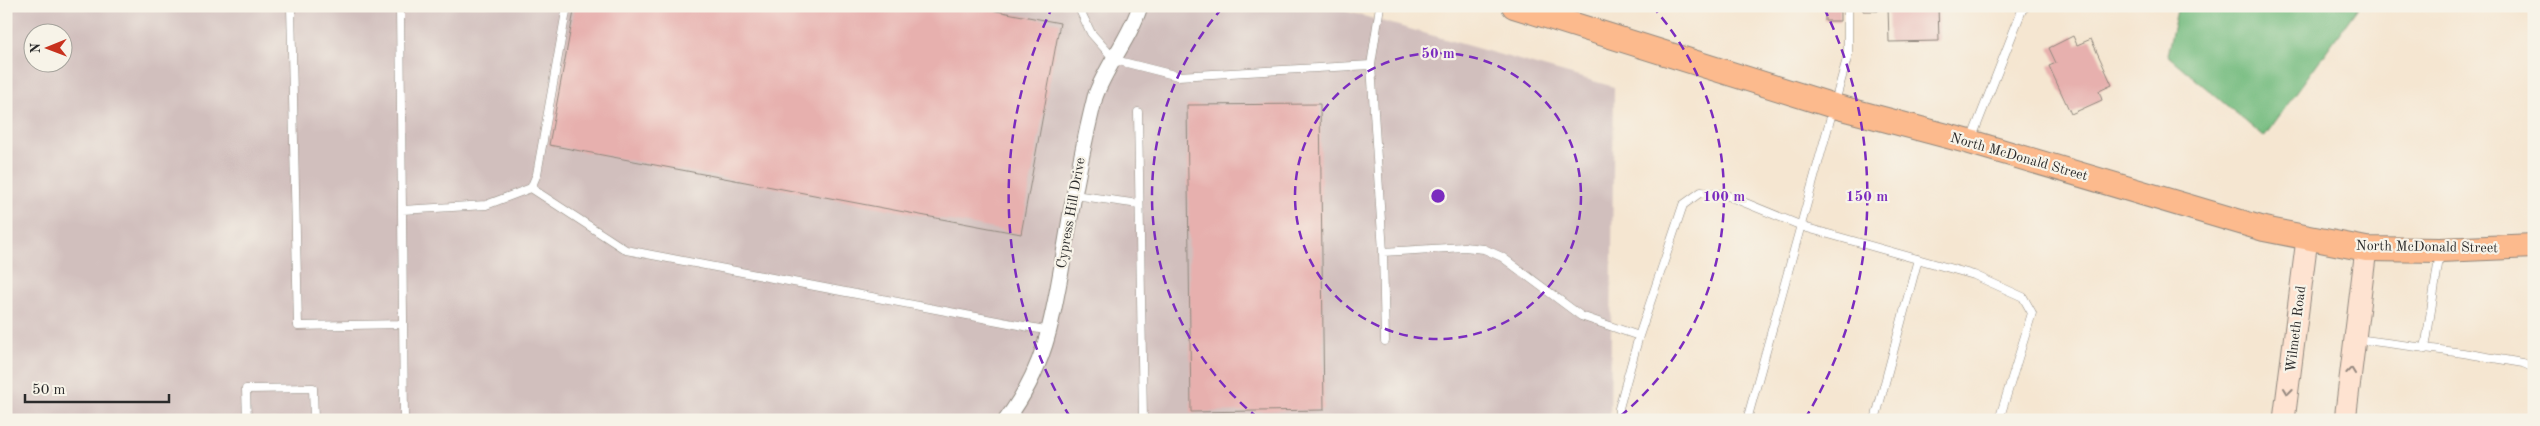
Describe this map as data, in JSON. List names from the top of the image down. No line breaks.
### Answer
{"streets":{"main road":["North McDonald Street","Wilmeth Road"],"street":["Cypress Hill Drive"]},"crossings":[["North McDonald Street","Wilmeth Road"]],"scale_bar":"50 m","north":"left","rings":["50 m","100 m","150 m"]}
